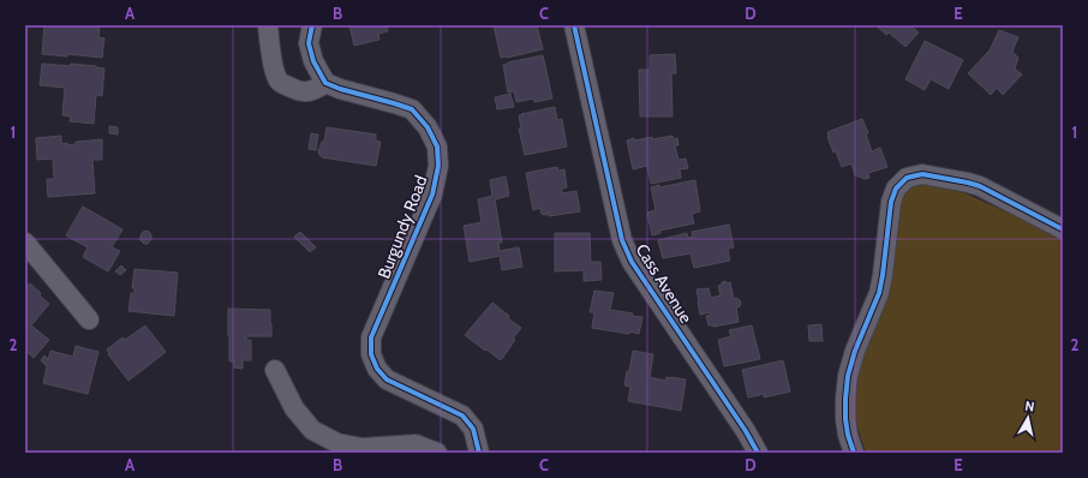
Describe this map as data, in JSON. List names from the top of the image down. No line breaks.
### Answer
{"streets":{"street":["Burgundy Road","Cass Avenue"]},"north":"top","grid":{"columns":["A","B","C","D","E"],"rows":["1","2"]}}
